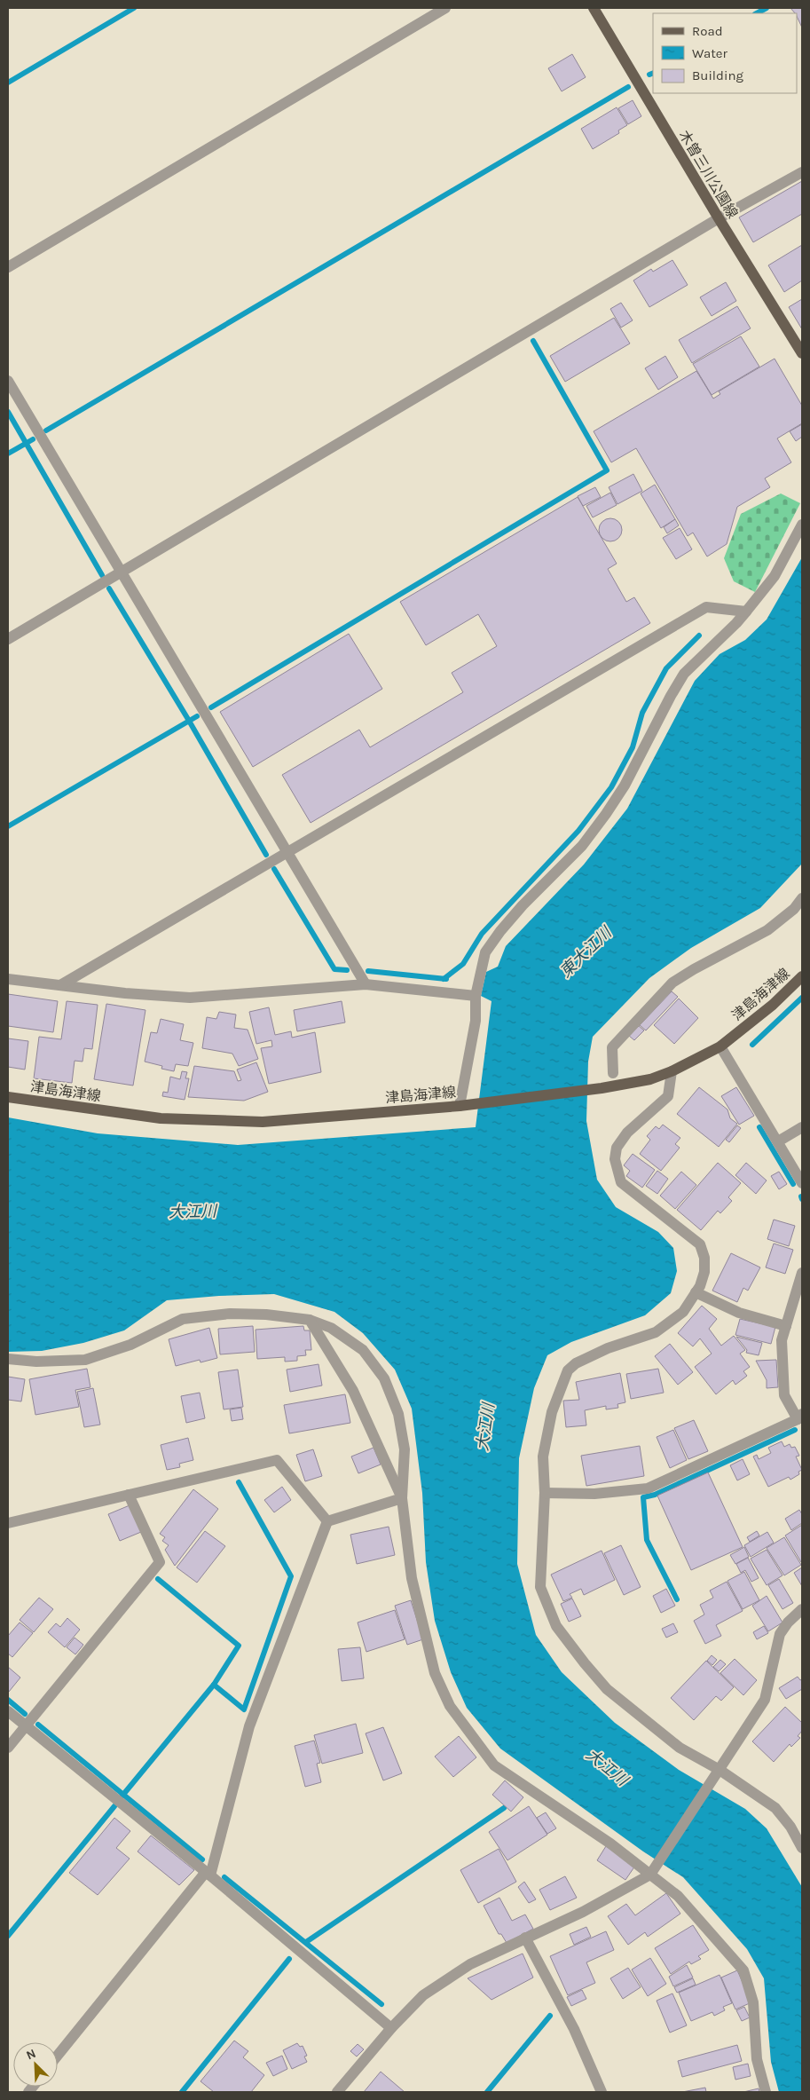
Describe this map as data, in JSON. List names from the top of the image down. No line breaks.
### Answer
{"streets":{"main road":["木曽三川公園線","津島海津線"]},"water":["東大江川","大江川"],"legend":["Road","Water","Building"],"north":"top left"}
